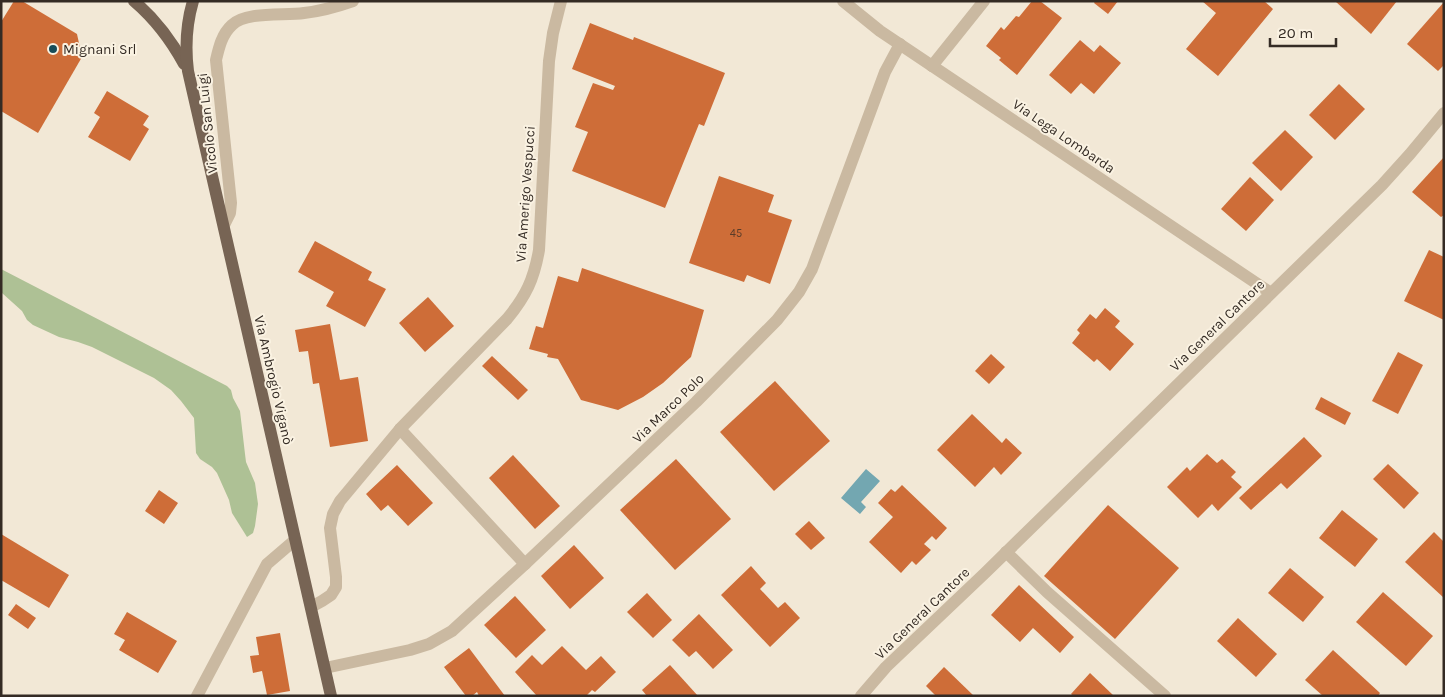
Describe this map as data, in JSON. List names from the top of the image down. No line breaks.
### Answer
{"streets":{"main road":["Via Ambrogio Viganò"],"street":["Vicolo San Luigi","Via Lega Lombarda","Via Amerigo Vespucci","Via General Cantore","Via Marco Polo"]},"crossings":[["Vicolo San Luigi","Via Ambrogio Viganò"],["Via Lega Lombarda","Via General Cantore"],["Via Lega Lombarda","Via Marco Polo"],["Via Amerigo Vespucci","Via Ambrogio Viganò"],["Via Ambrogio Viganò","Via Marco Polo"]],"places":["Mignani Srl"],"house_numbers":["45"],"scale_bar":"20 m"}
